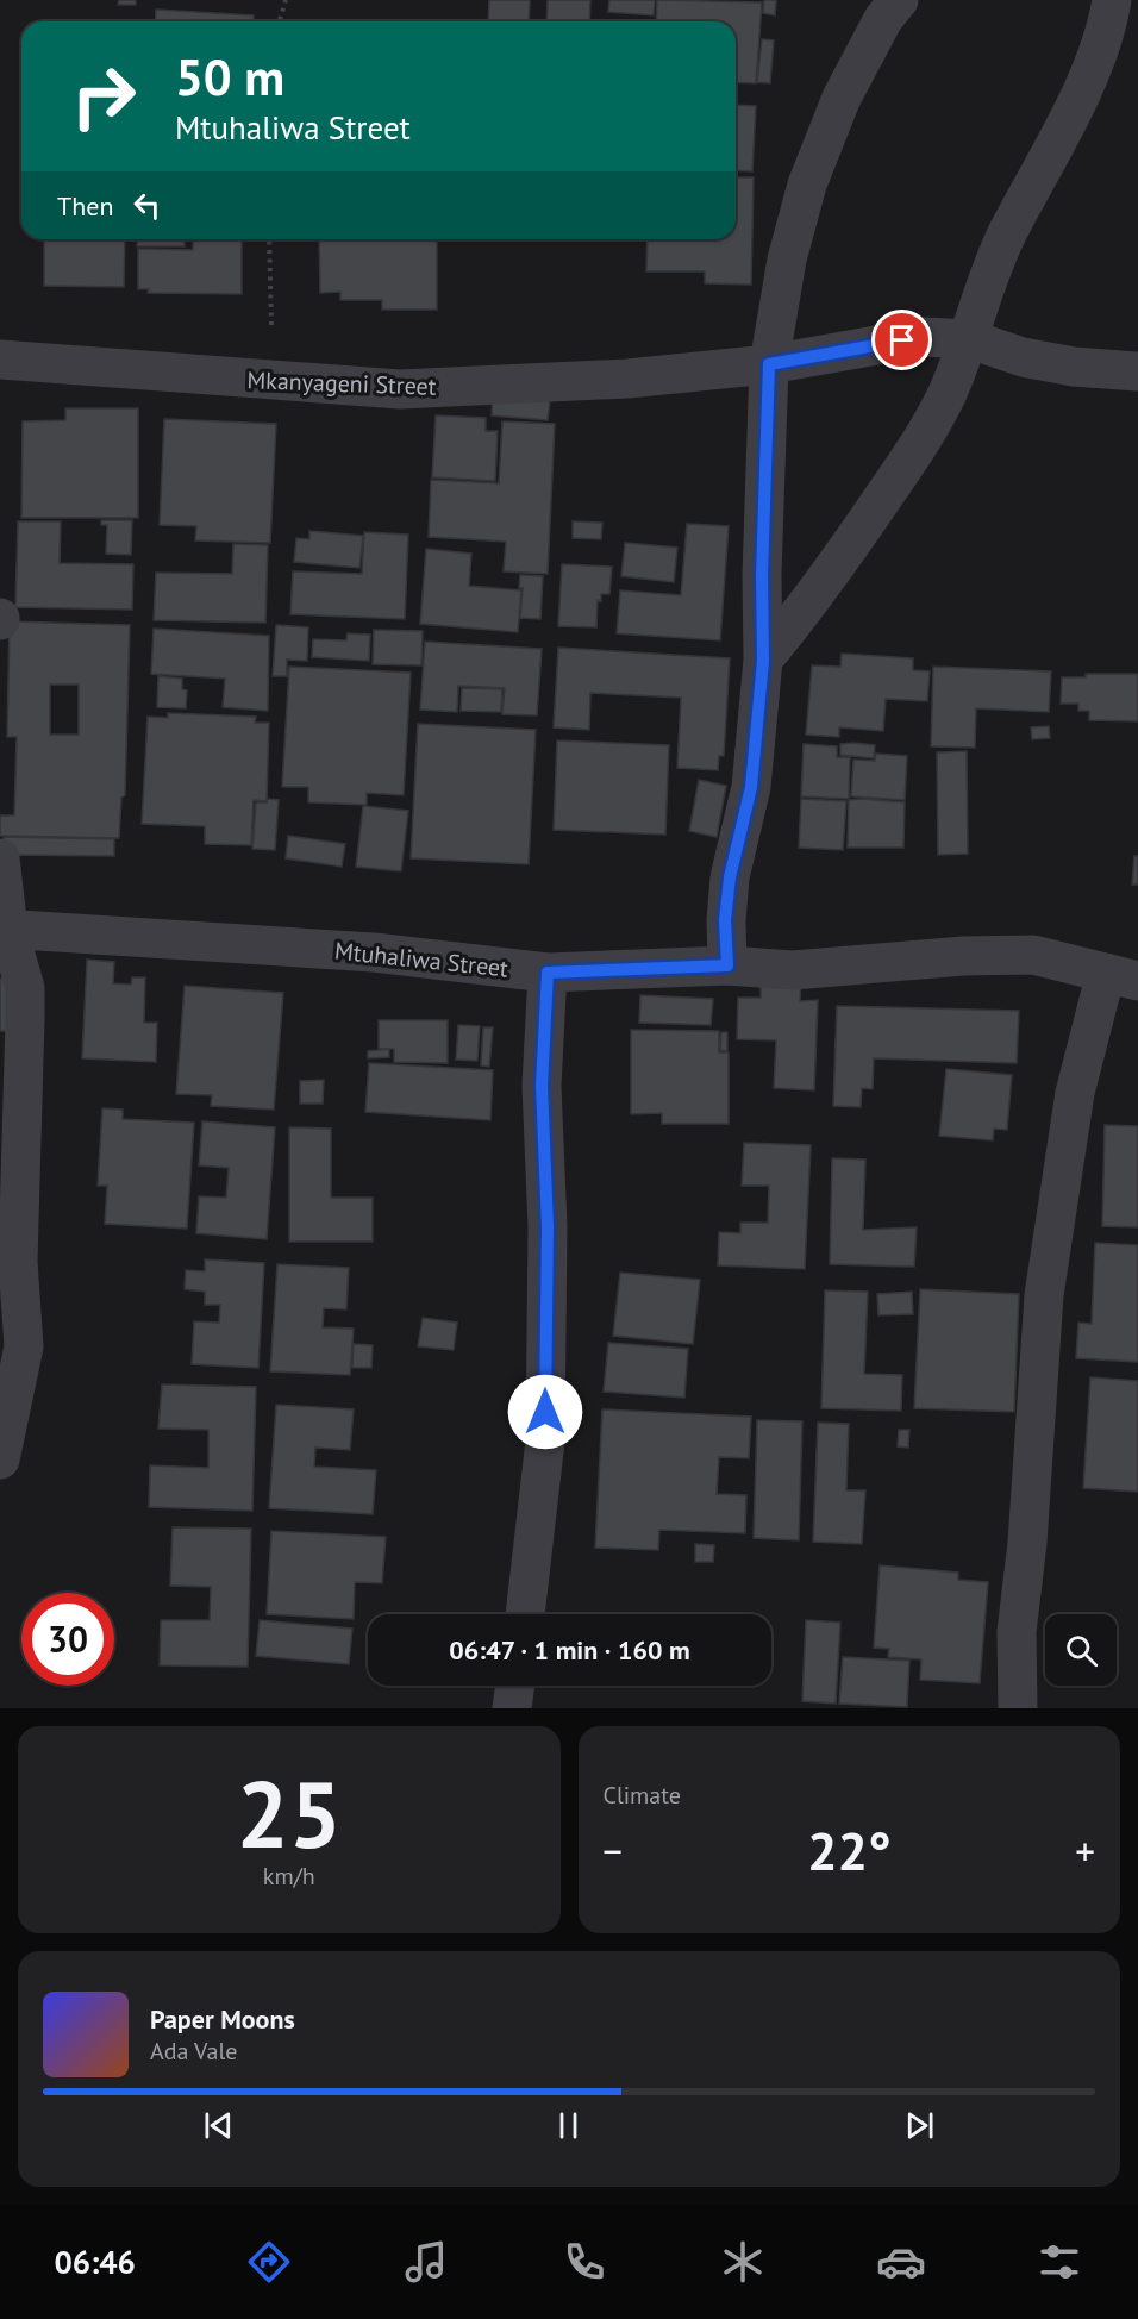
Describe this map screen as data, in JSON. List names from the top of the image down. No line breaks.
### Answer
{"streets":{"street":["Mkanyageni Street","Mtuhaliwa Street"]},"page":{"turn":["50 m","Mtuhaliwa Street"],"then":"Then","limit":"30","trip":"06:47 · 1 min · 160 m","tile":[["25","km/h"],"Climate"],"heat":["−","22°","+"],"song":["Paper Moons","Ada Vale"],"tabs":"06:46"}}
